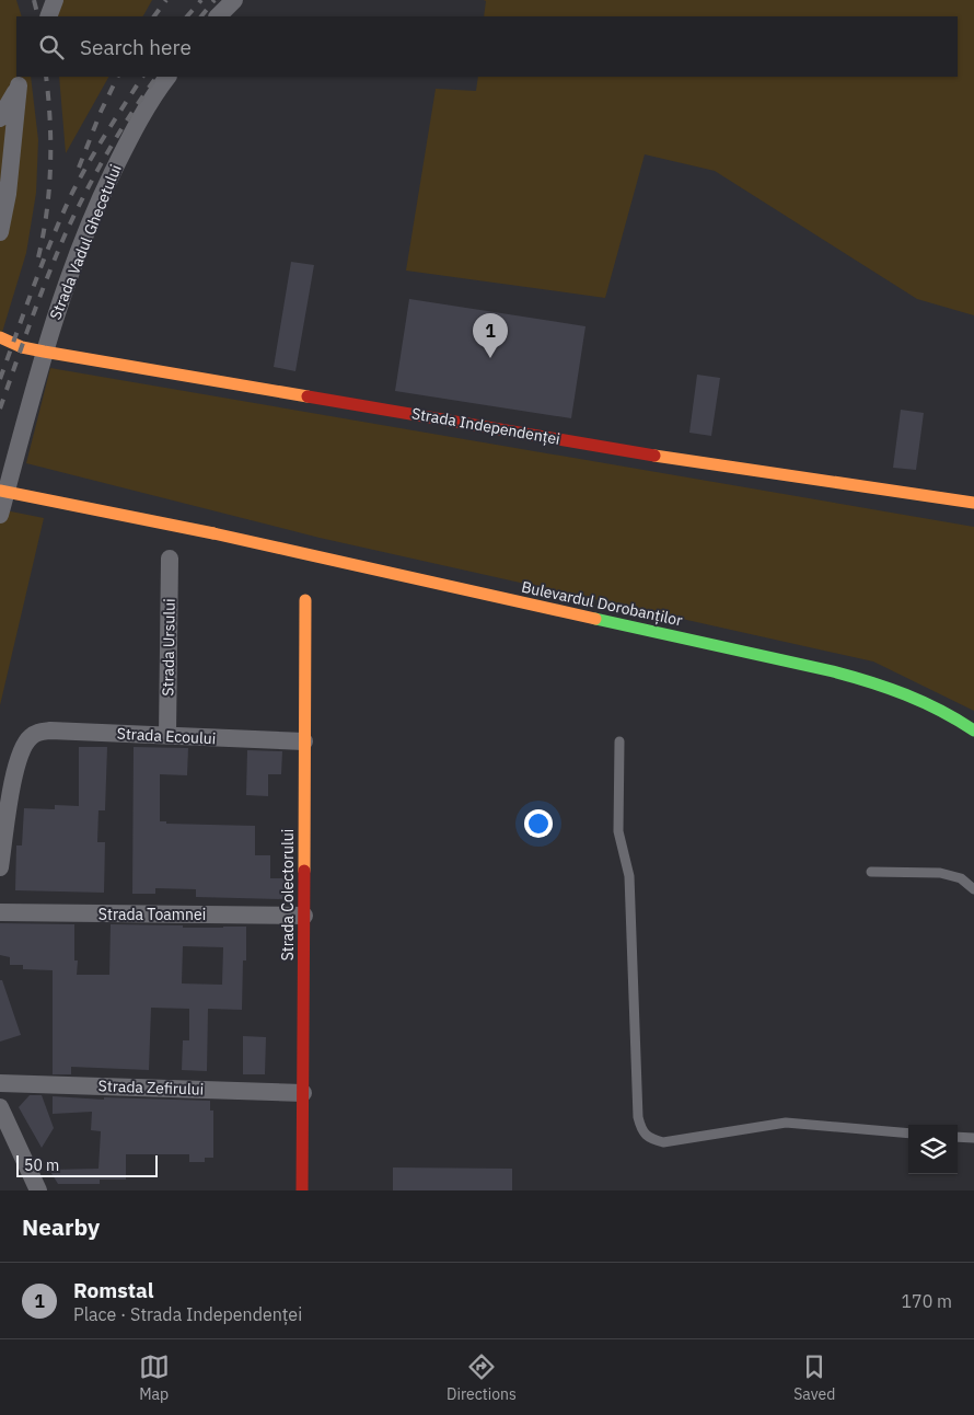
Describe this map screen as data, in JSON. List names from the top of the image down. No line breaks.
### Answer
{"streets":{"street":["Strada Vadul Ghecetului","Strada Independenței","Bulevardul Dorobanților","Strada Ursului","Strada Ecoului","Strada Colectorului","Strada Toamnei","Strada Zefirului"]},"crossings":[["Strada Vadul Ghecetului","Strada Independenței"],["Strada Ursului","Strada Ecoului"],["Strada Ecoului","Strada Colectorului"],["Strada Colectorului","Strada Toamnei"],["Strada Colectorului","Strada Zefirului"]],"scale_bar":"50 m","page":{"search":"Search here","pins":"1","scale":"50 m","heading":"Nearby","list":[{"mark":"1","name":"Romstal","note":"Place · Strada Independenței","value":"170 m"}],"nav":["Map","Directions","Saved"]}}
